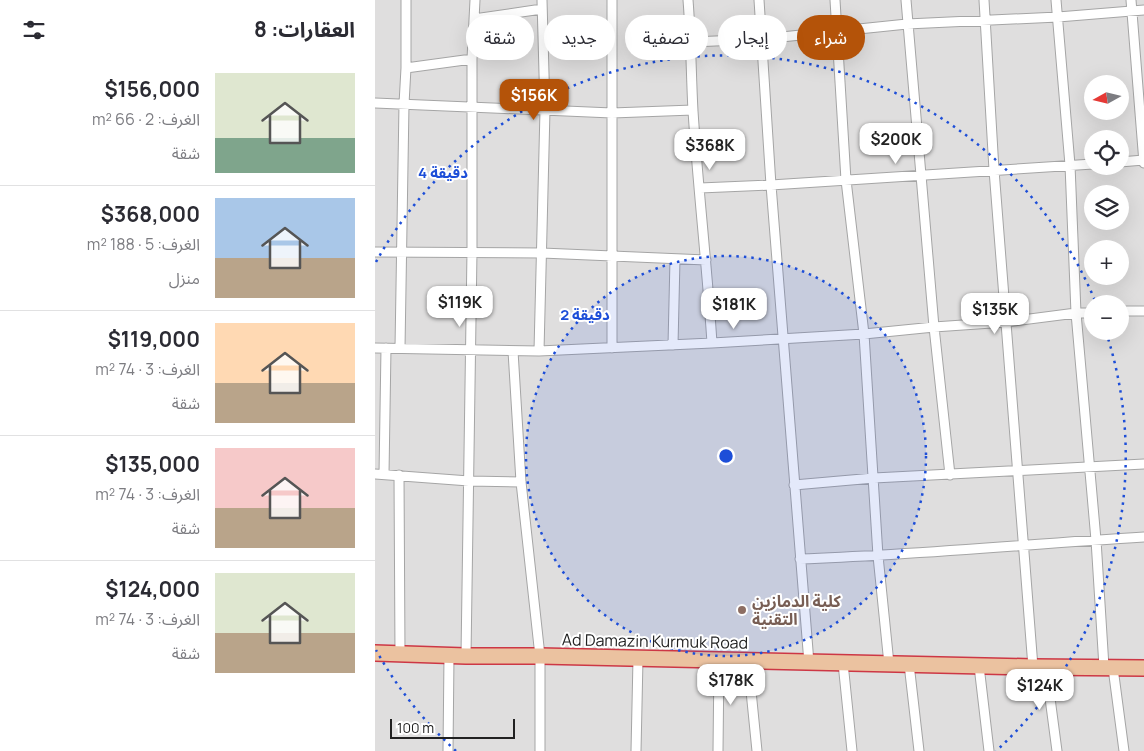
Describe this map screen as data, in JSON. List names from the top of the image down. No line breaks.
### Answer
{"streets":{"highway":["Ad Damazin Kurmuk Road"]},"places":["كلية الدمازين التقنية"],"scale_bar":"100 m","north":"left","page":{"heading":"العقارات: 8","chip":["شراء","إيجار","تصفية","جديد","شقة"],"list":[{"name":"$156,000","note":"الغرف: 2 · 66 m² · شقة"},{"name":"$368,000","note":"الغرف: 5 · 188 m² · منزل"},{"name":"$119,000","note":"الغرف: 3 · 74 m² · شقة"},{"name":"$135,000","note":"الغرف: 3 · 74 m² · شقة"},{"name":"$124,000","note":"الغرف: 3 · 74 m² · شقة"}],"map_buttons":["+","−"],"price":["$156K","$200K","$368K","$119K","$181K","$135K","$178K","$124K"],"scale":"100 m"},"rings":["4 دقيقة","2 دقيقة"]}
